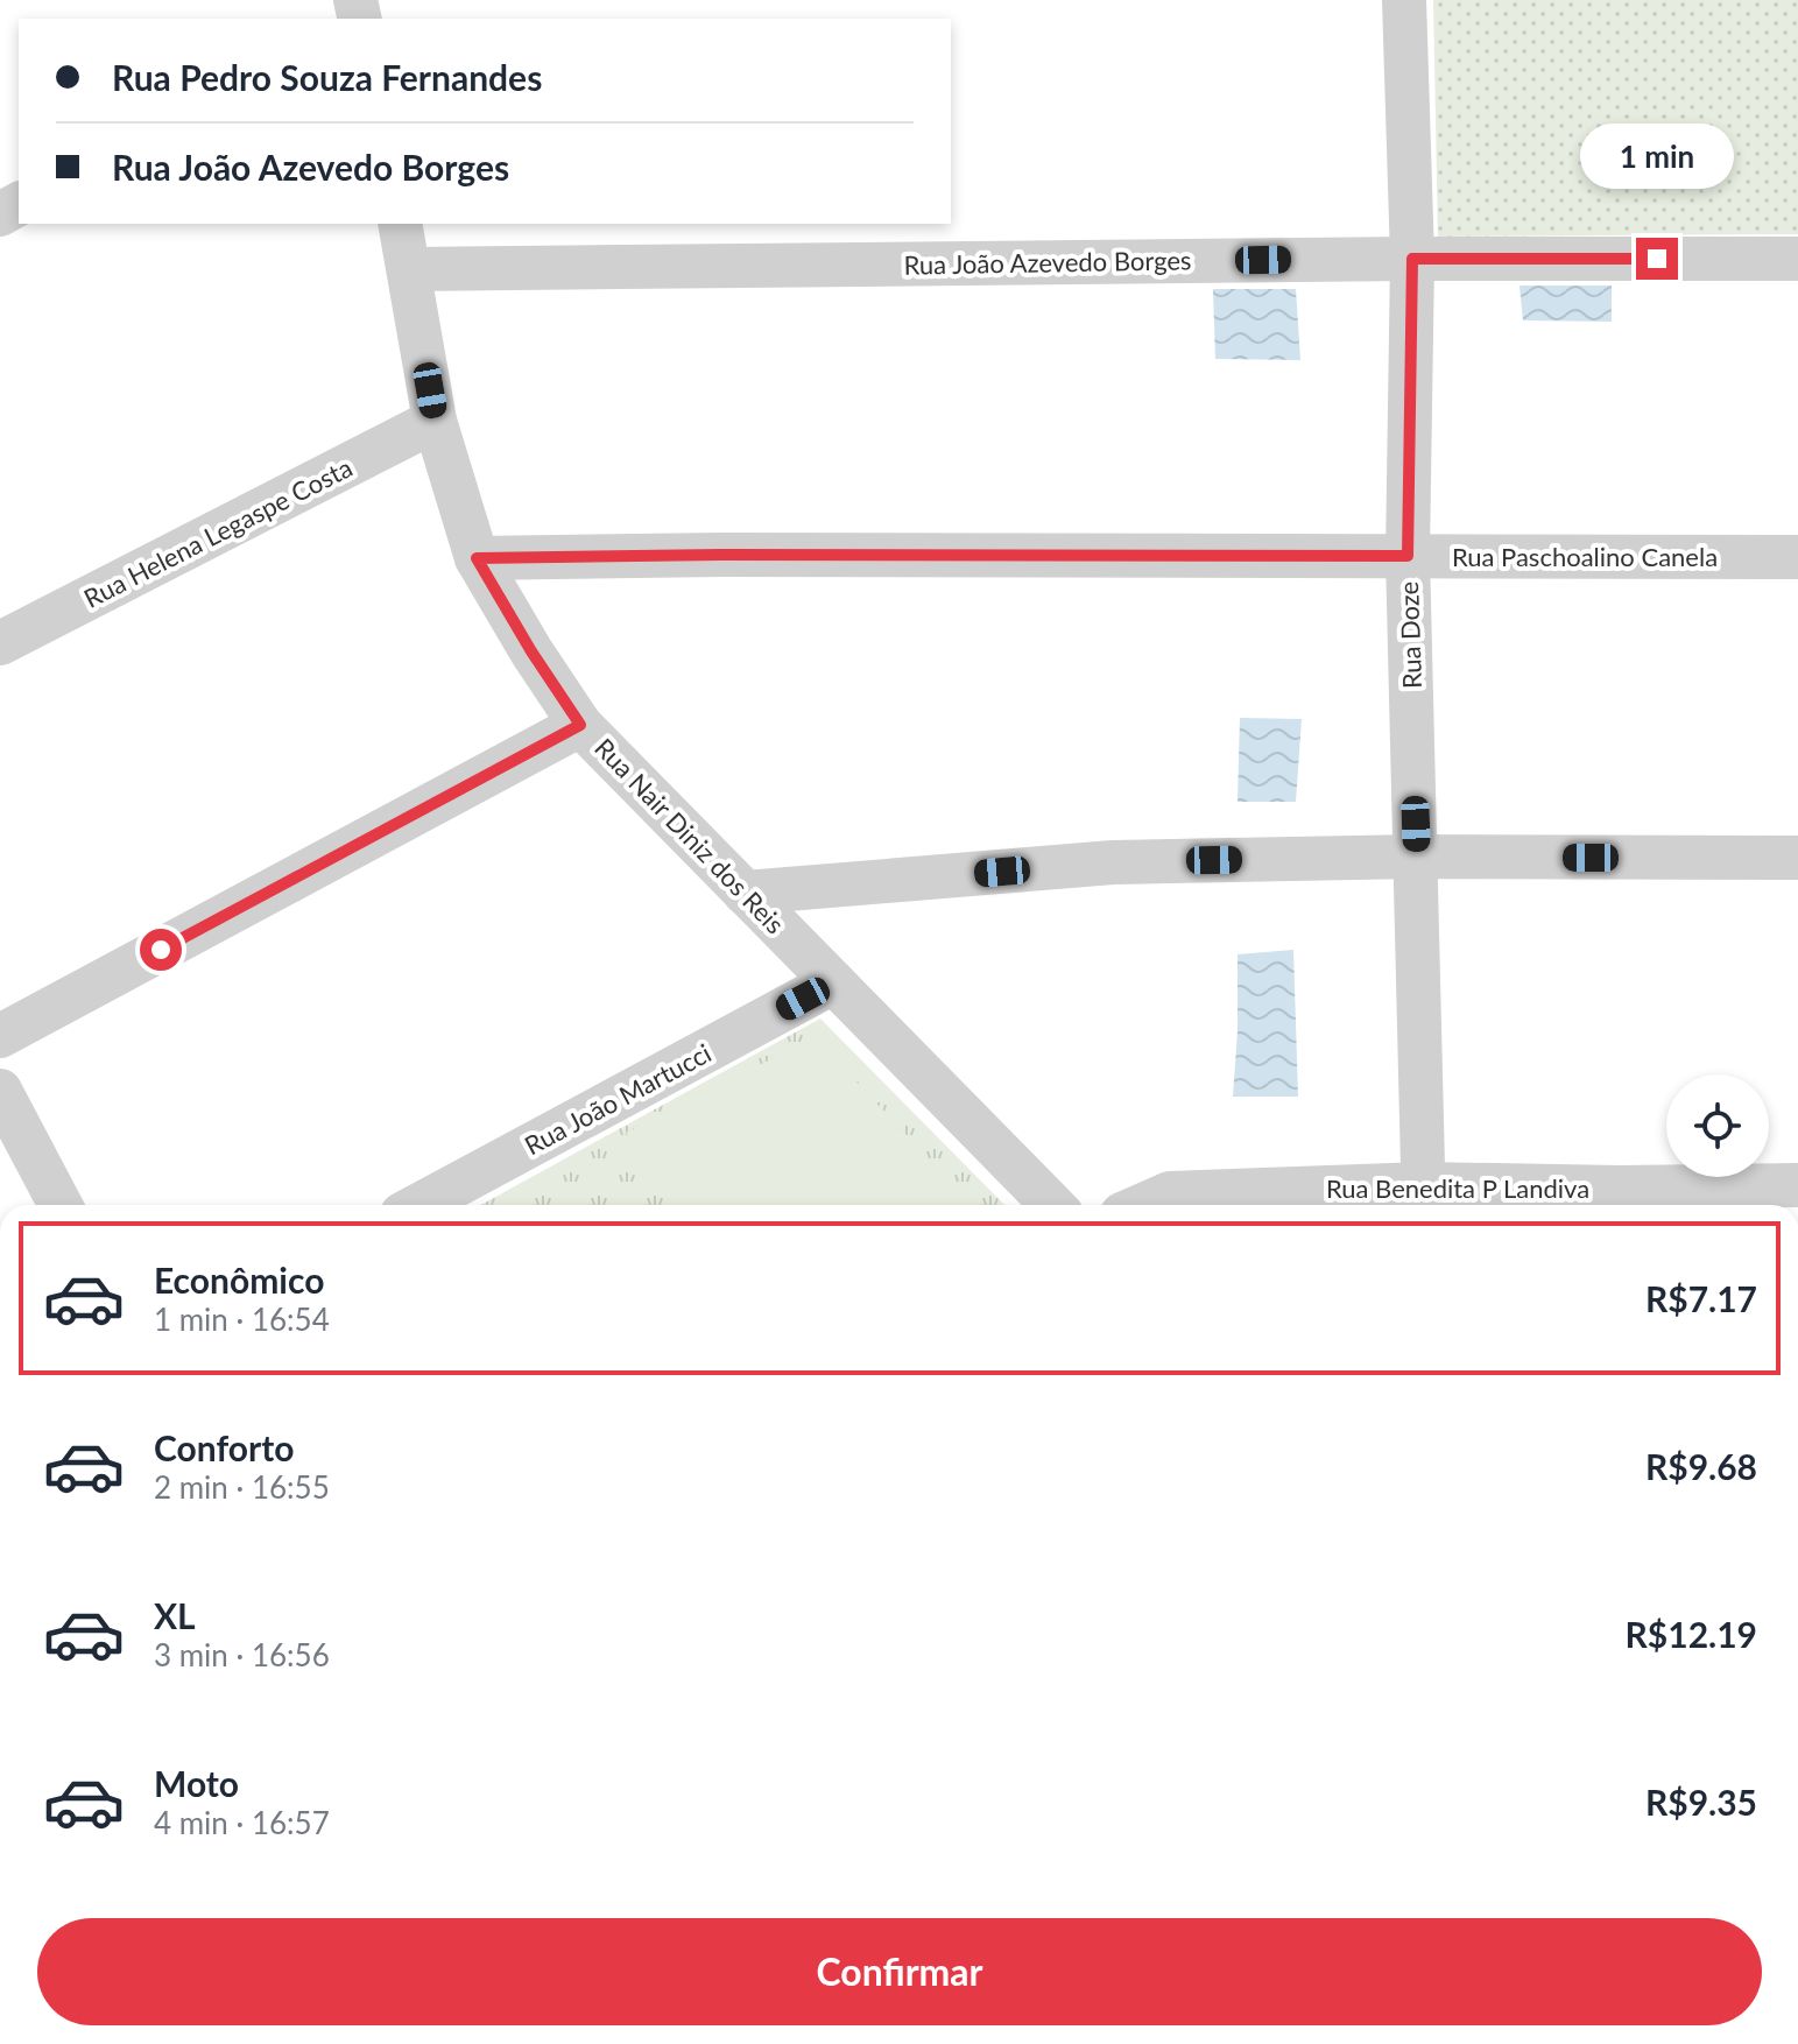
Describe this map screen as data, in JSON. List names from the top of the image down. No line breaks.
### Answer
{"streets":{"street":["Rua João Azevedo Borges","Rua Helena Legaspe Costa","Rua Paschoalino Canela","Rua Doze","Rua Nair Diniz dos Reis","Rua João Martucci","Rua Benedita P Landiva"]},"crossings":[["Rua João Azevedo Borges","Rua Doze"],["Rua João Azevedo Borges","Rua Nair Diniz dos Reis"],["Rua Helena Legaspe Costa","Rua Nair Diniz dos Reis"],["Rua Paschoalino Canela","Rua Doze"],["Rua Paschoalino Canela","Rua Nair Diniz dos Reis"],["Rua Doze","Rua Benedita P Landiva"],["Rua Nair Diniz dos Reis","Rua João Martucci"]],"page":{"banner":["Rua Pedro Souza Fernandes","Rua João Azevedo Borges"],"bubble":"1 min","list":[{"name":"Econômico","note":"1 min · 16:54","value":"R$7.17"},{"name":"Conforto","note":"2 min · 16:55","value":"R$9.68"},{"name":"XL","note":"3 min · 16:56","value":"R$12.19"},{"name":"Moto","note":"4 min · 16:57","value":"R$9.35"}],"buttons":"Confirmar"}}
